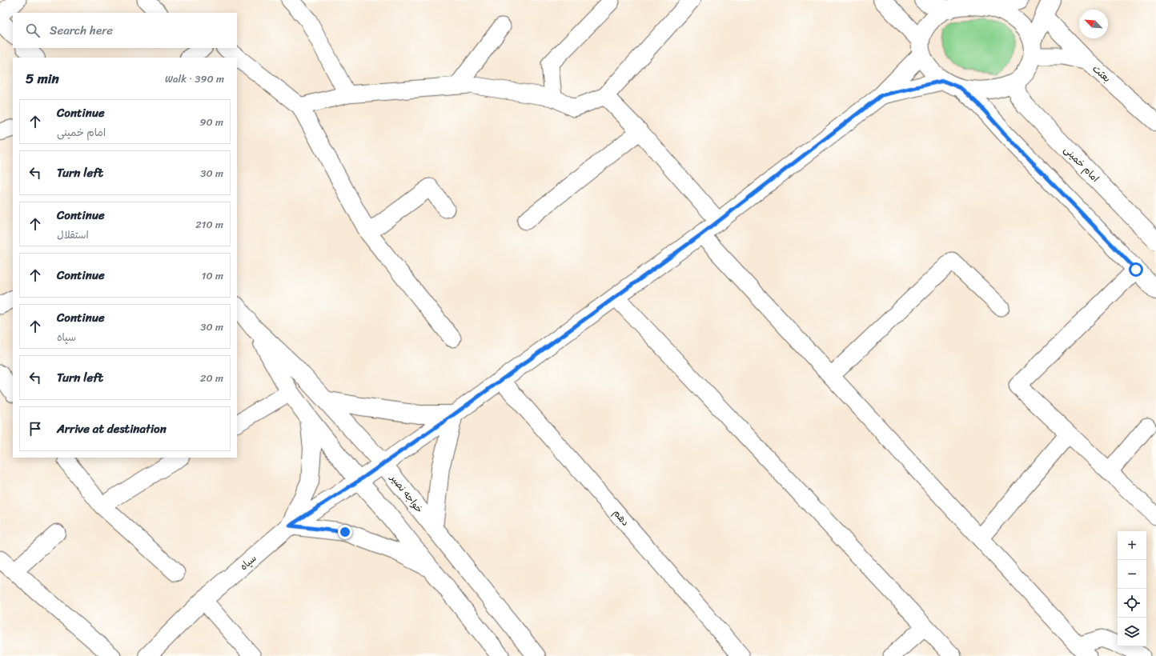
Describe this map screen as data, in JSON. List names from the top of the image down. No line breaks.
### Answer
{"streets":{"street":["بعثت","امام خمینی","خواجه نصیر","دهم","سپاه"]},"crossings":[["بعثت","امام خمینی"],["بعثت","سپاه"],["امام خمینی","سپاه"],["خواجه نصیر","سپاه"],["دهم","سپاه"]],"north":"top left","page":{"search":"Search here","heading":["5 min","Walk · 390 m"],"list":[["Continue","امام خمینی","90 m"],["Turn left","30 m"],["Continue","استقلال","210 m"],["Continue","10 m"],["Continue","سپاه","30 m"],["Turn left","20 m"],"Arrive at destination"],"map_buttons":["+","−"]}}
